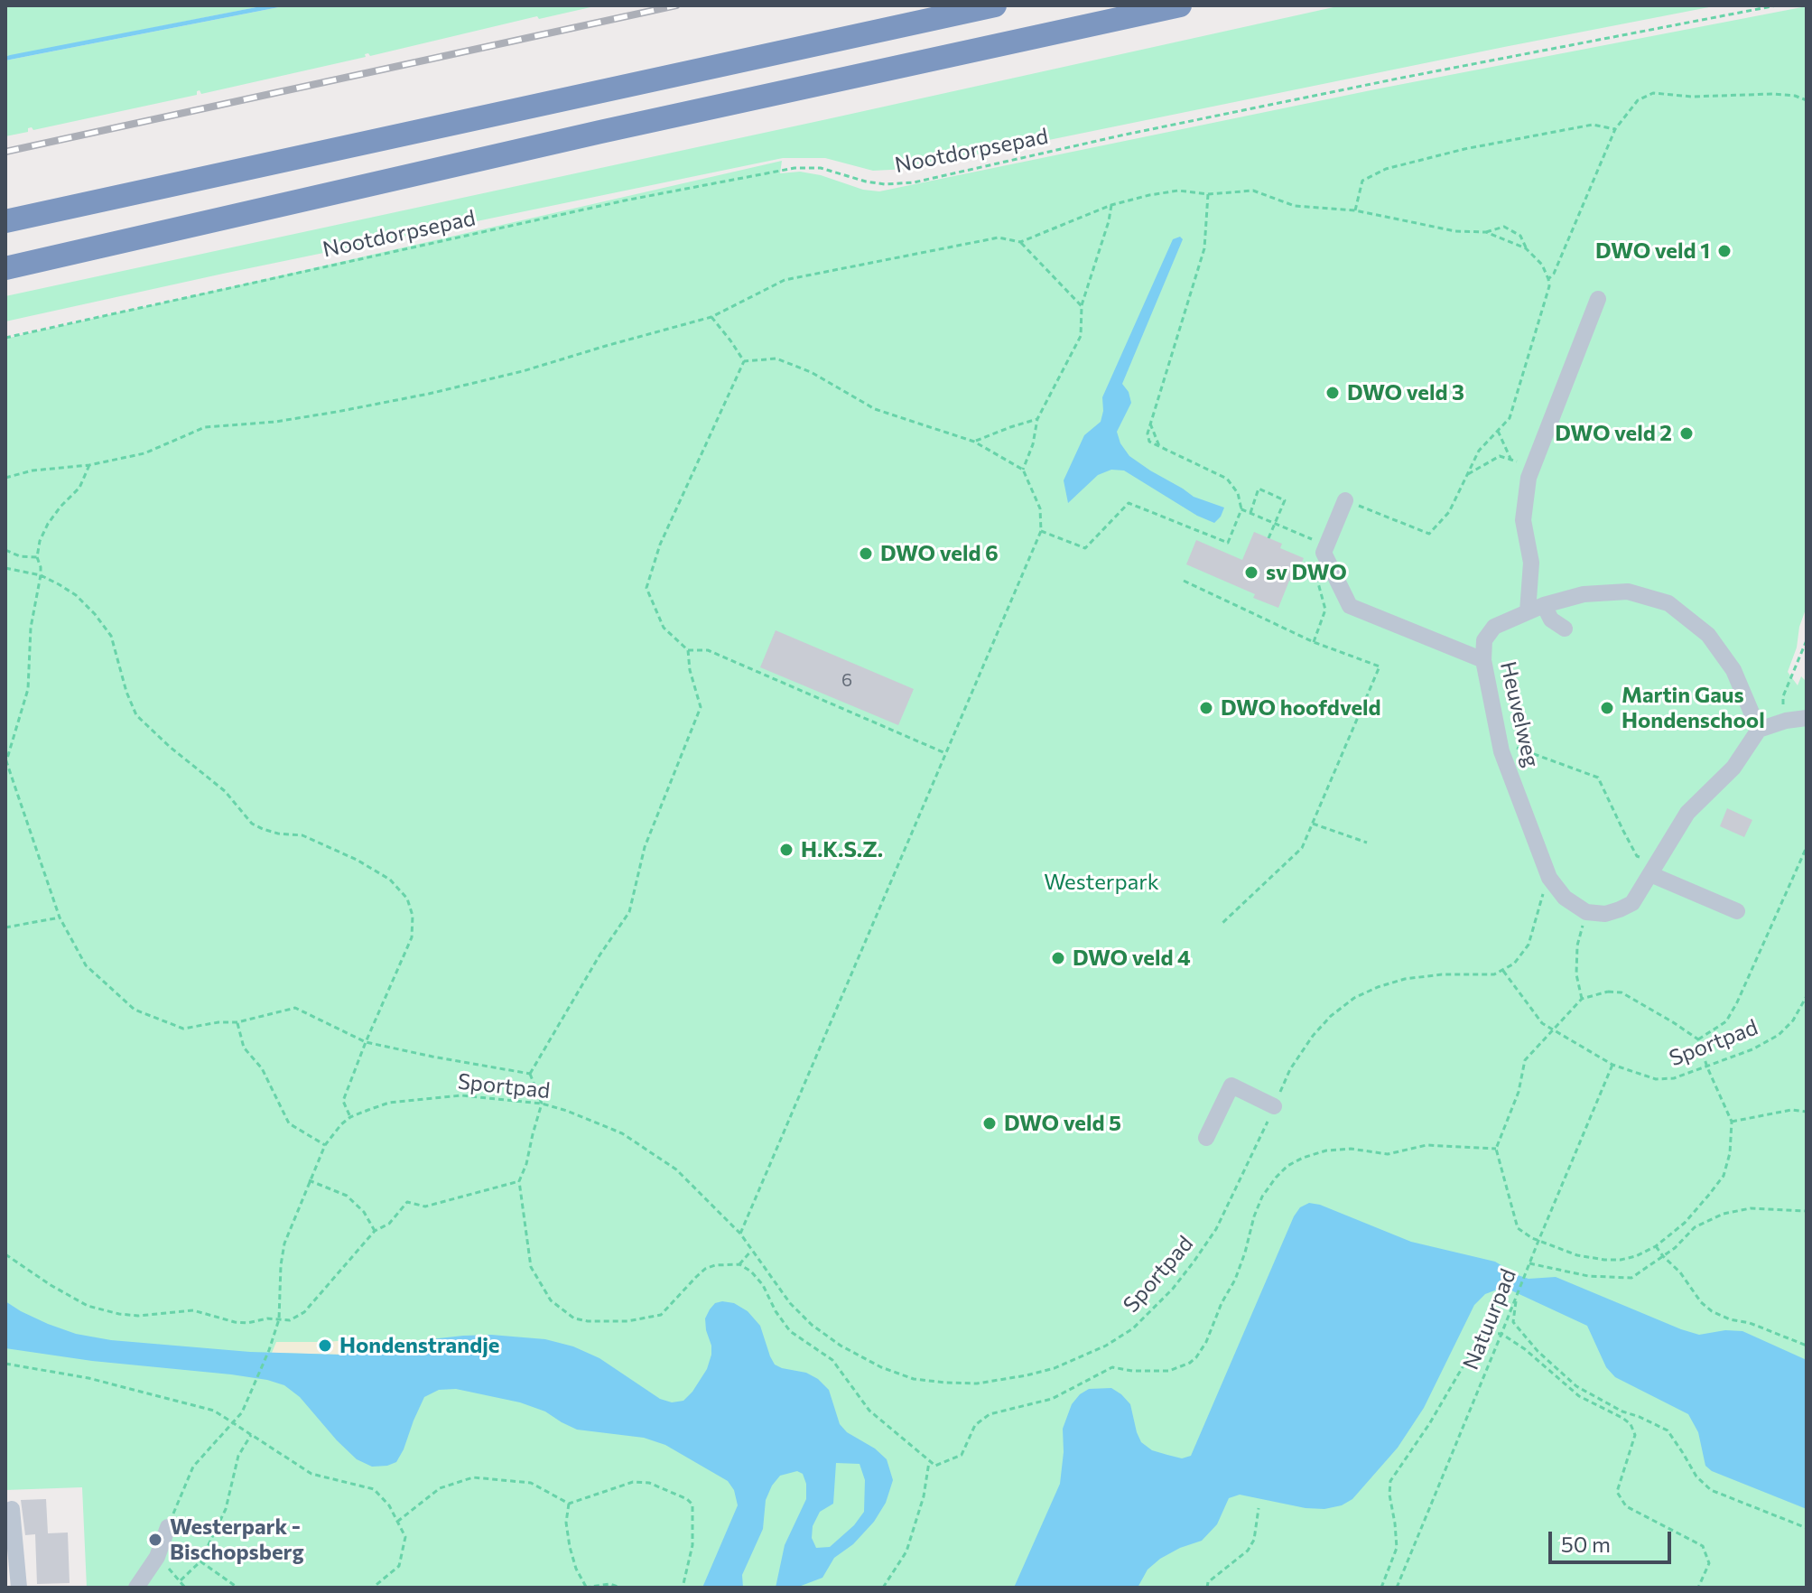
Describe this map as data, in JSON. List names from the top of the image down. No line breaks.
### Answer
{"streets":{"street":["Heuvelweg"],"path":["Nootdorpsepad","Sportpad","Natuurpad"]},"crossings":[["Sportpad","Natuurpad"]],"parks":["Westerpark"],"places":["DWO veld 1","DWO veld 3","DWO veld 2","DWO veld 6","sv DWO","DWO hoofdveld","Martin Gaus Hondenschool","H.K.S.Z.","DWO veld 4","DWO veld 5","Hondenstrandje","Westerpark - Bischopsberg"],"house_numbers":["6"],"scale_bar":"50 m"}
